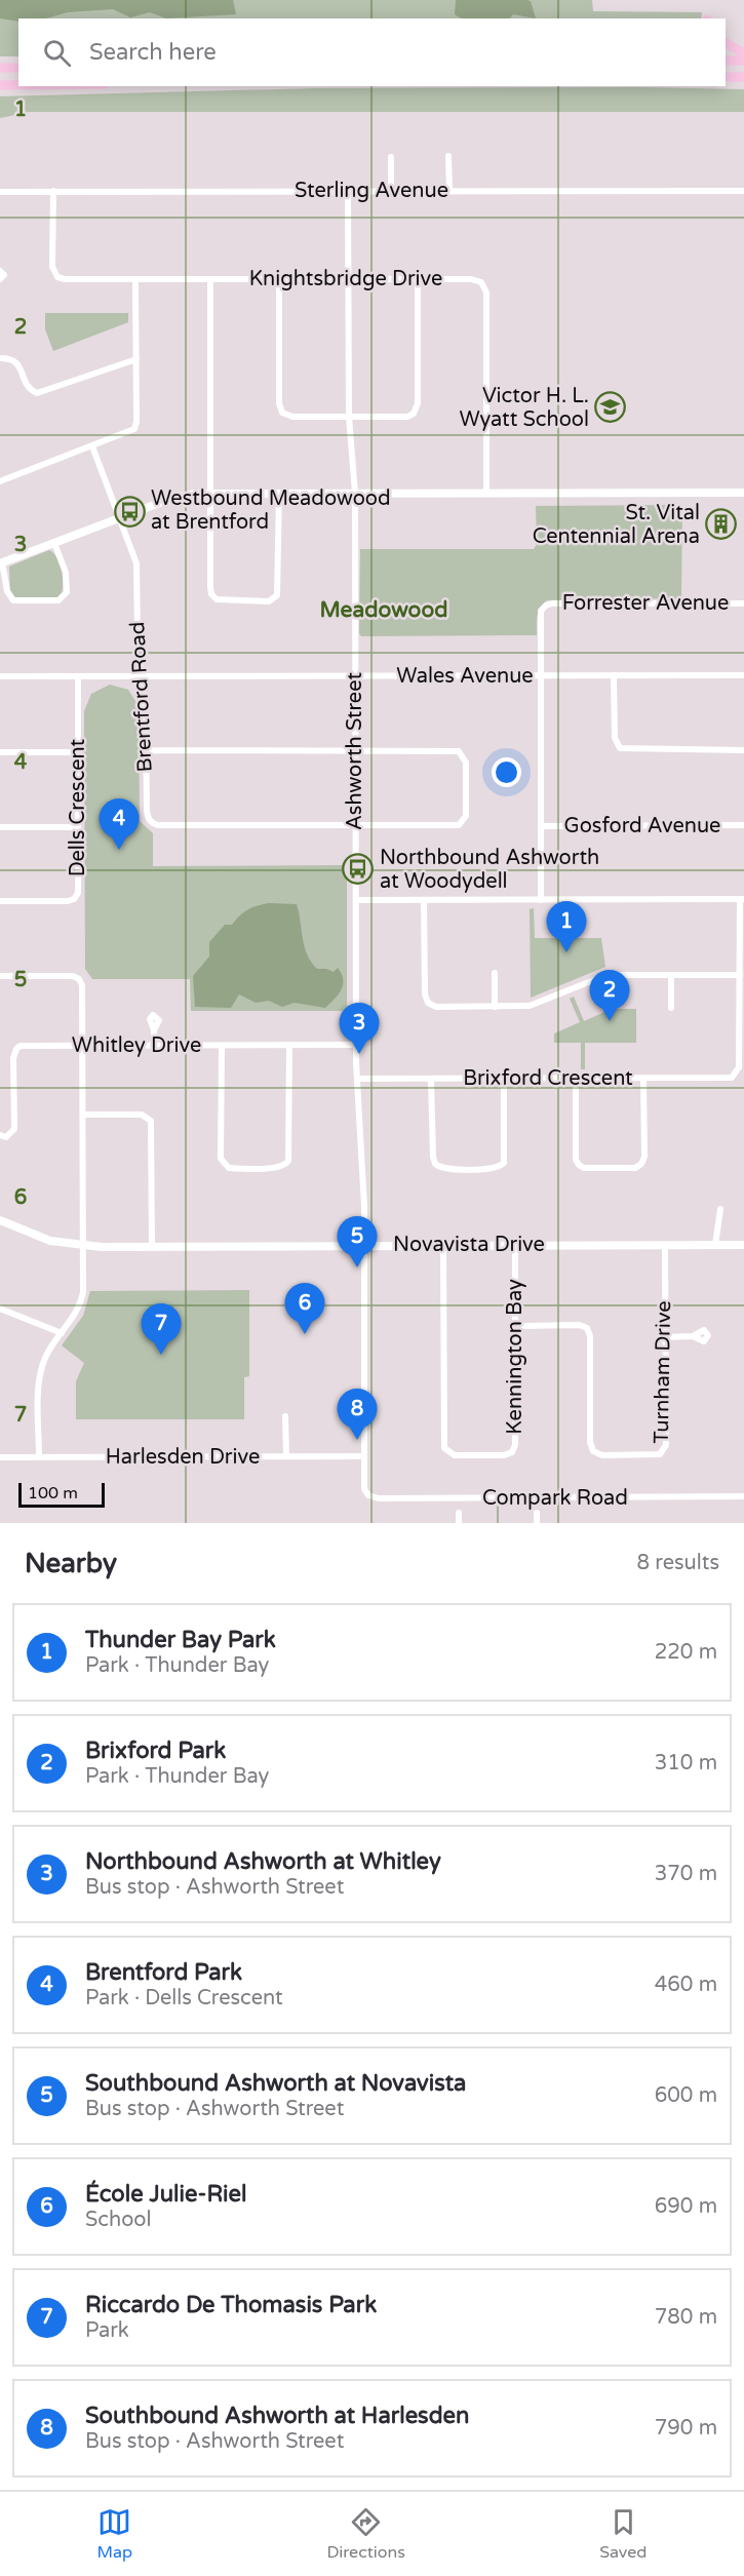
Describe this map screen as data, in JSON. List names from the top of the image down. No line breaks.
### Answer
{"streets":{"street":["Sterling Avenue","Knightsbridge Drive","Forrester Avenue","Wales Avenue","Brentford Road","Ashworth Street","Dells Crescent","Gosford Avenue","Whitley Drive","Brixford Crescent","Novavista Drive","Kennington Bay","Turnham Drive","Harlesden Drive","Compark Road"]},"crossings":[["Sterling Avenue","Knightsbridge Drive"],["Sterling Avenue","Ashworth Street"],["Knightsbridge Drive","Ashworth Street"],["Forrester Avenue","Wales Avenue"],["Forrester Avenue","Gosford Avenue"],["Wales Avenue","Brentford Road"],["Wales Avenue","Ashworth Street"],["Wales Avenue","Dells Crescent"],["Brentford Road","Ashworth Street"],["Ashworth Street","Whitley Drive"],["Ashworth Street","Brixford Crescent"],["Ashworth Street","Novavista Drive"],["Ashworth Street","Harlesden Drive"],["Ashworth Street","Compark Road"],["Novavista Drive","Kennington Bay"],["Novavista Drive","Turnham Drive"],["Kennington Bay","Turnham Drive"]],"districts":["Meadowood"],"places":{"school or university":["Victor H. L. Wyatt School"],"bus stop":["Westbound Meadowood at Brentford","Northbound Ashworth at Woodydell"],"building":["St. Vital Centennial Arena"]},"scale_bar":"100 m","page":{"search":"Search here","pins":["4","1","2","3","5","6","7","8"],"scale":"100 m","heading":["Nearby","8 results"],"list":[{"mark":"1","name":"Thunder Bay Park","note":"Park · Thunder Bay","value":"220 m"},{"mark":"2","name":"Brixford Park","note":"Park · Thunder Bay","value":"310 m"},{"mark":"3","name":"Northbound Ashworth at Whitley","note":"Bus stop · Ashworth Street","value":"370 m"},{"mark":"4","name":"Brentford Park","note":"Park · Dells Crescent","value":"460 m"},{"mark":"5","name":"Southbound Ashworth at Novavista","note":"Bus stop · Ashworth Street","value":"600 m"},{"mark":"6","name":"École Julie-Riel","note":"School","value":"690 m"},{"mark":"7","name":"Riccardo De Thomasis Park","note":"Park","value":"780 m"},{"mark":"8","name":"Southbound Ashworth at Harlesden","note":"Bus stop · Ashworth Street","value":"790 m"}],"nav":["Map","Directions","Saved"]},"grid":{"rows":["1","2","3","4","5","6","7"]}}
